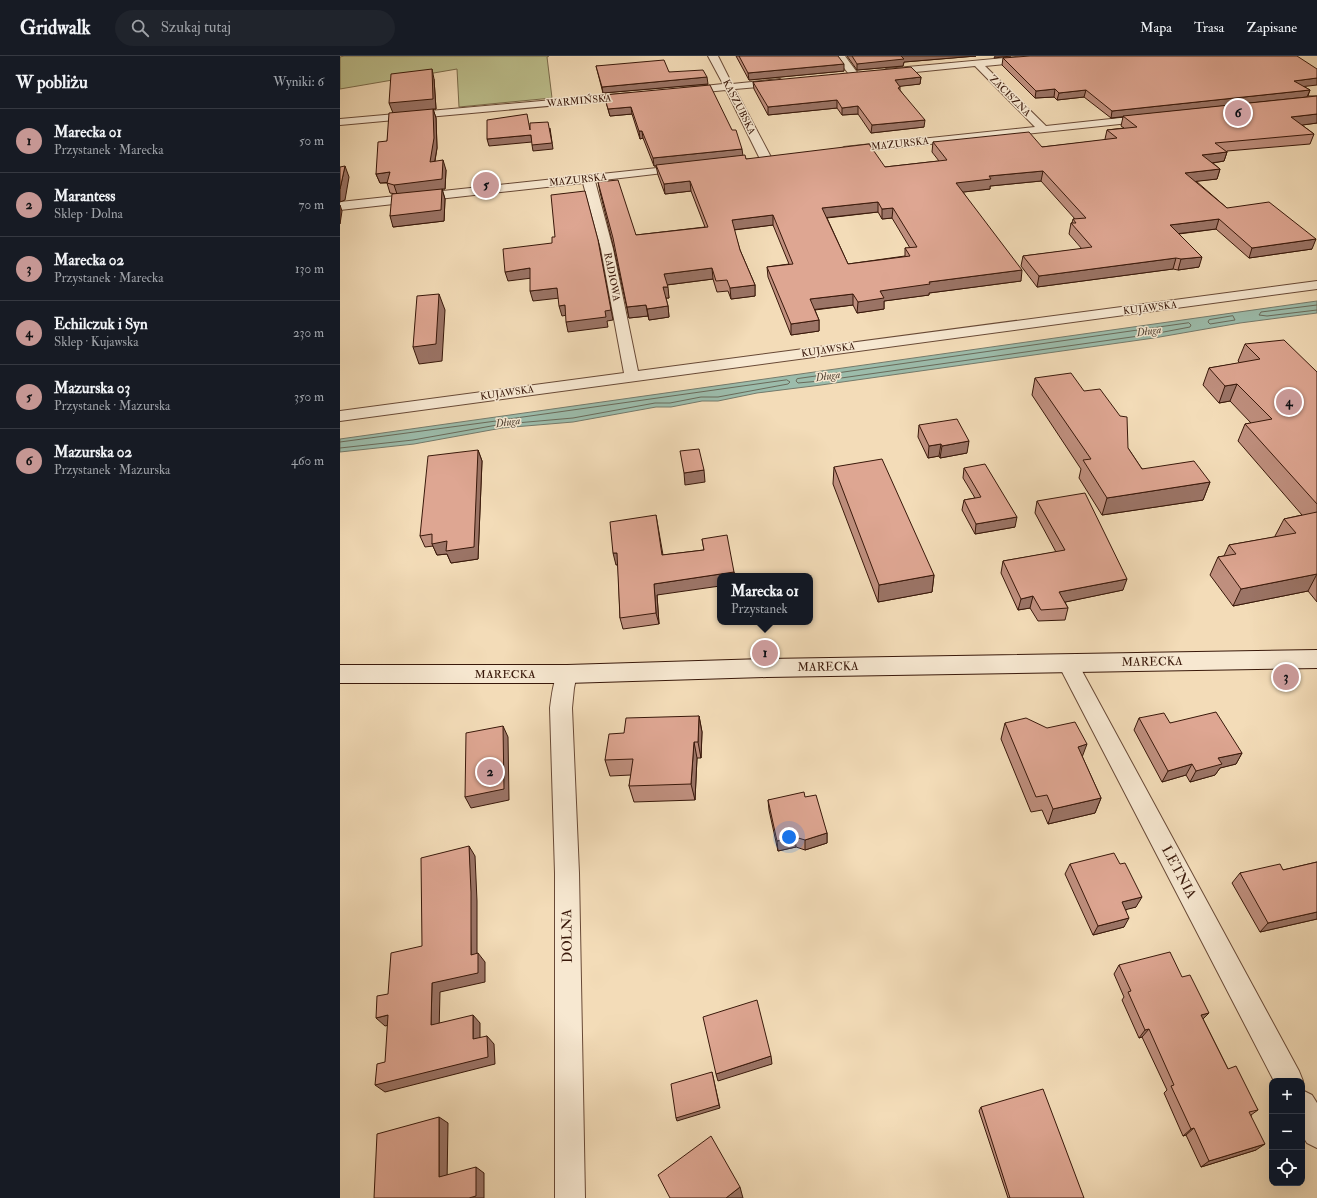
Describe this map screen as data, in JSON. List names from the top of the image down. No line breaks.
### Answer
{"streets":{"street":["ZACISZNA","WARMIŃSKA","KASZUBSKA","MAZURSKA","RADIOWA","KUJAWSKA","MARECKA","LETNIA","DOLNA"]},"crossings":[["ZACISZNA","MAZURSKA"],["MAZURSKA","RADIOWA"],["RADIOWA","KUJAWSKA"],["MARECKA","LETNIA"],["MARECKA","DOLNA"]],"water":["Długa"],"page":{"header":"Gridwalk","search":"Szukaj tutaj","nav":["Mapa","Trasa","Zapisane"],"heading":["W pobliżu","Wyniki: 6"],"pins":["6","5","4","1","3","2"],"list":[{"mark":"1","name":"Marecka 01","note":"Przystanek · Marecka","value":"50 m"},{"mark":"2","name":"Marantess","note":"Sklep · Dolna","value":"70 m"},{"mark":"3","name":"Marecka 02","note":"Przystanek · Marecka","value":"130 m"},{"mark":"4","name":"Echilczuk i Syn","note":"Sklep · Kujawska","value":"230 m"},{"mark":"5","name":"Mazurska 03","note":"Przystanek · Mazurska","value":"350 m"},{"mark":"6","name":"Mazurska 02","note":"Przystanek · Mazurska","value":"460 m"}],"popup":["Marecka 01","Przystanek"],"map_buttons":["+","−"]}}
